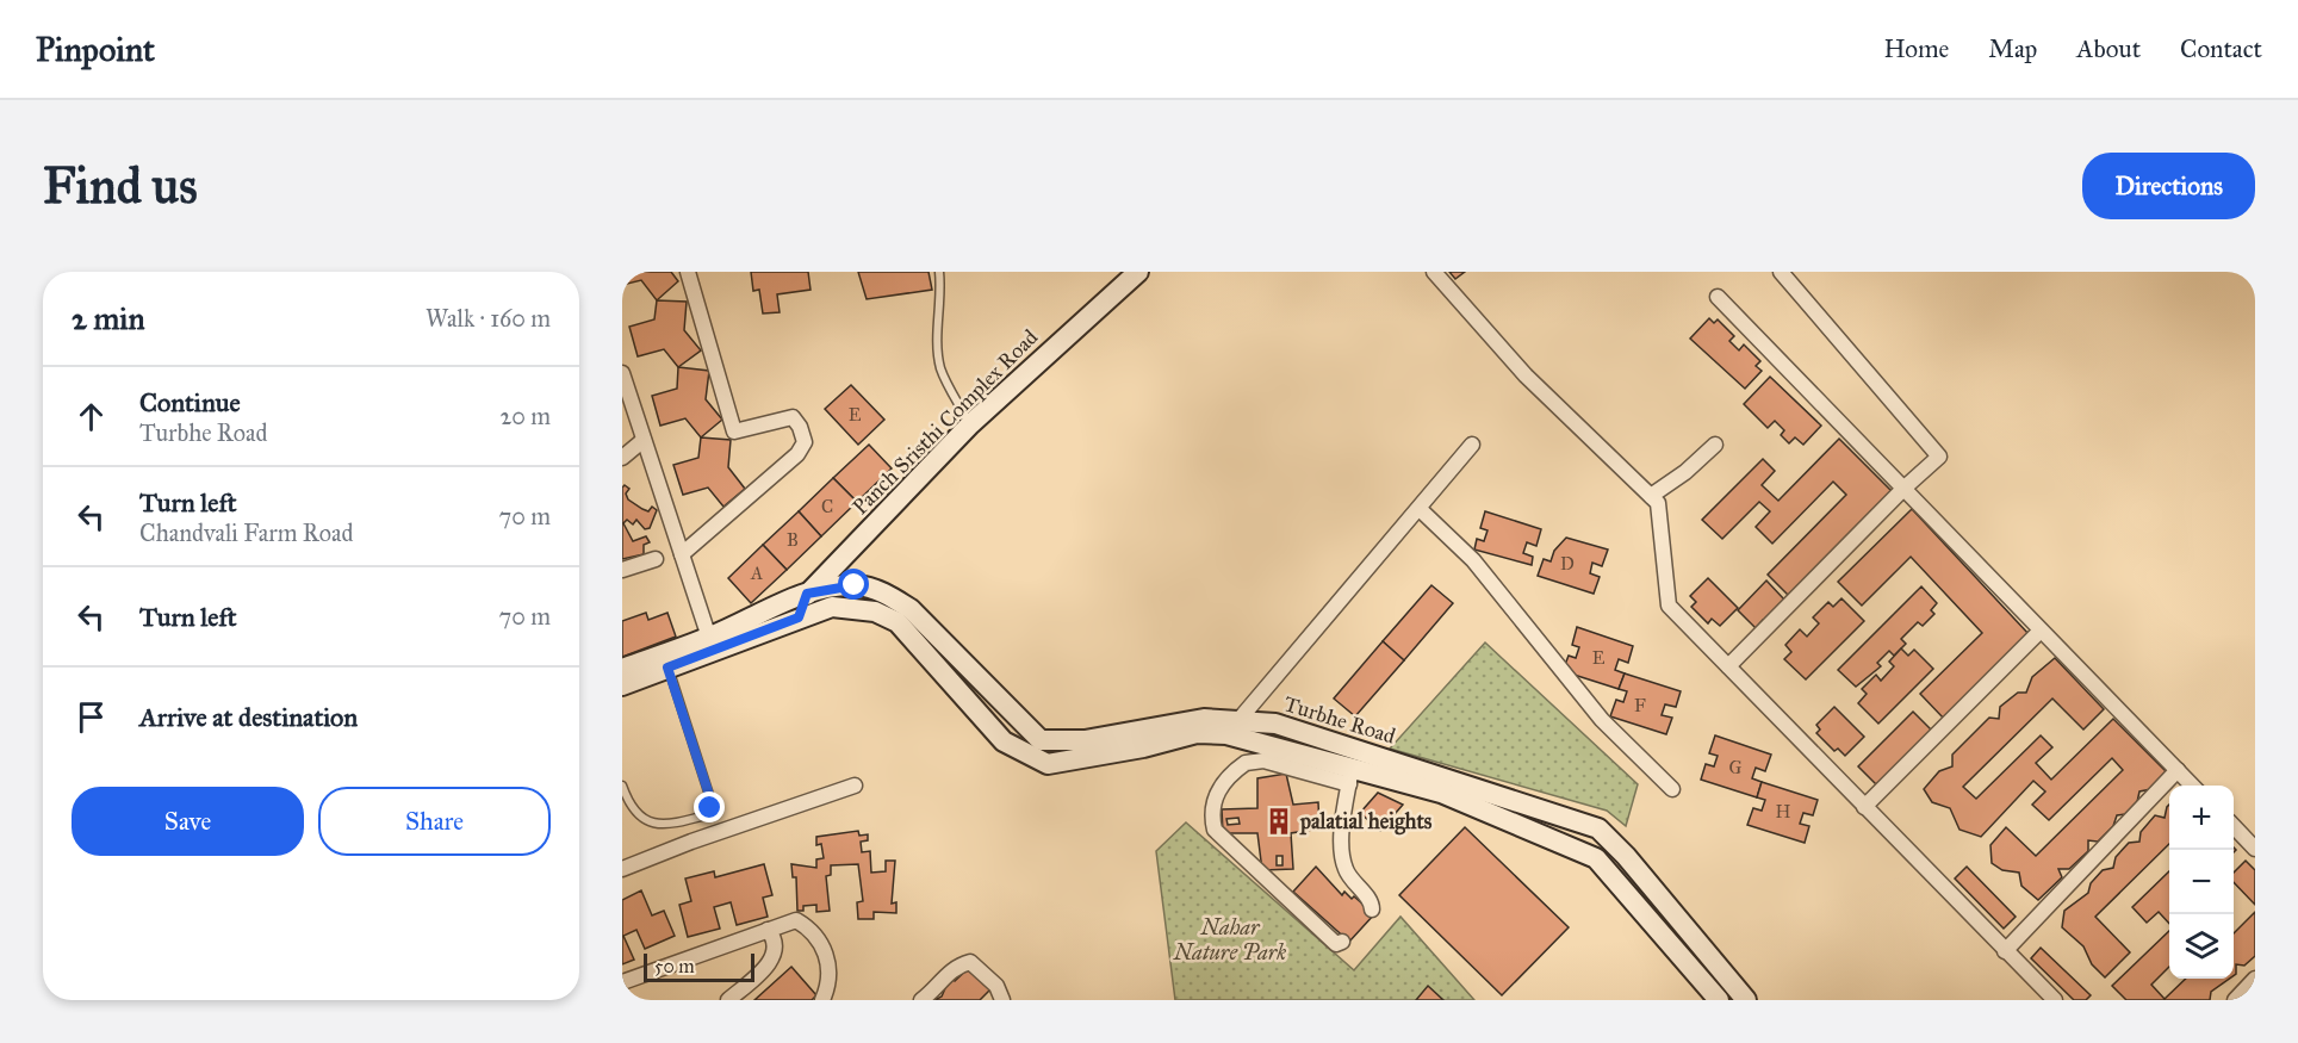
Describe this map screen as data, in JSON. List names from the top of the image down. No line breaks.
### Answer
{"streets":{"street":["Panch Sristhi Complex Road","Turbhe Road"]},"crossings":[["Panch Sristhi Complex Road","Turbhe Road"]],"parks":["Nahar Nature Park"],"places":{"building":["palatial heights"]},"house_numbers":["E","C","B","D","A","E","F","G","H"],"scale_bar":"50 m","page":{"header":"Pinpoint","nav":["Home","Map","About","Contact"],"buttons":["Directions",["Save","Share"]],"title":"Find us","heading":["2 min","Walk · 160 m"],"list":[["Continue","Turbhe Road","20 m"],["Turn left","Chandvali Farm Road","70 m"],["Turn left","70 m"],"Arrive at destination"],"map_buttons":["+","−"],"scale":"50 m"}}
